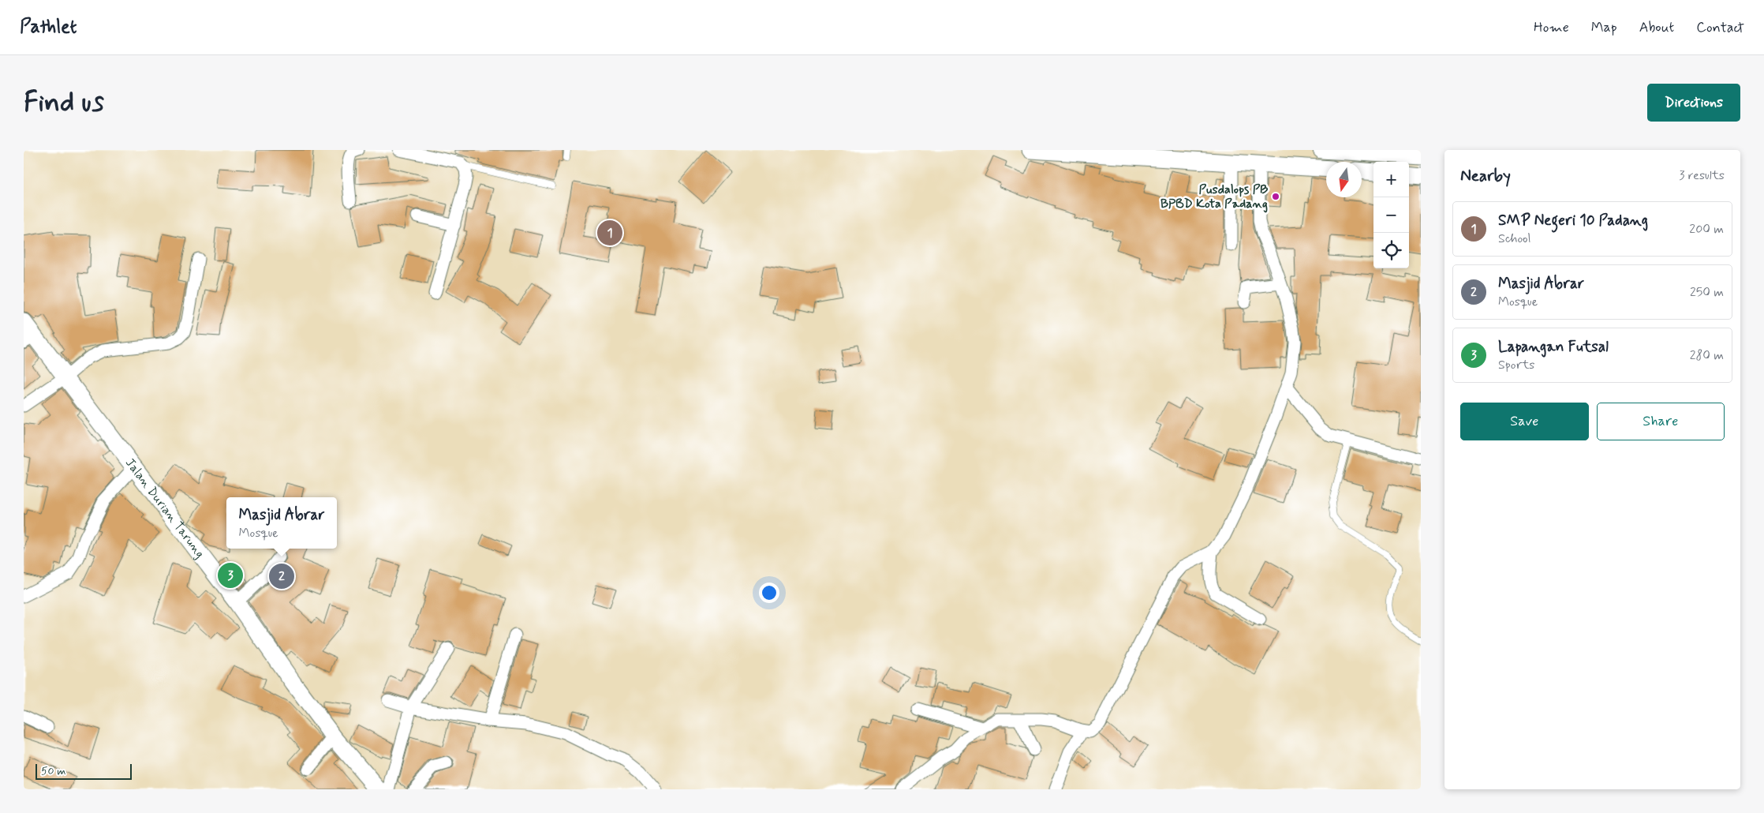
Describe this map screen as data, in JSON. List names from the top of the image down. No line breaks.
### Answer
{"streets":{"street":["Jalan Durian Tarung"]},"places":["Pusdalops PB BPBD Kota Padang"],"scale_bar":"50 m","north":"bottom","page":{"header":"Pathlet","nav":["Home","Map","About","Contact"],"buttons":["Directions",["Save","Share"]],"title":"Find us","heading":["Nearby","3 results"],"map_buttons":["+","−"],"list":[{"mark":"1","name":"SMP Negeri 10 Padang","note":"School","value":"200 m"},{"mark":"2","name":"Masjid Abrar","note":"Mosque","value":"250 m"},{"mark":"3","name":"Lapangan Futsal","note":"Sports","value":"280 m"}],"pins":["1","3","2"],"popup":["Masjid Abrar","Mosque"],"scale":"50 m"}}
